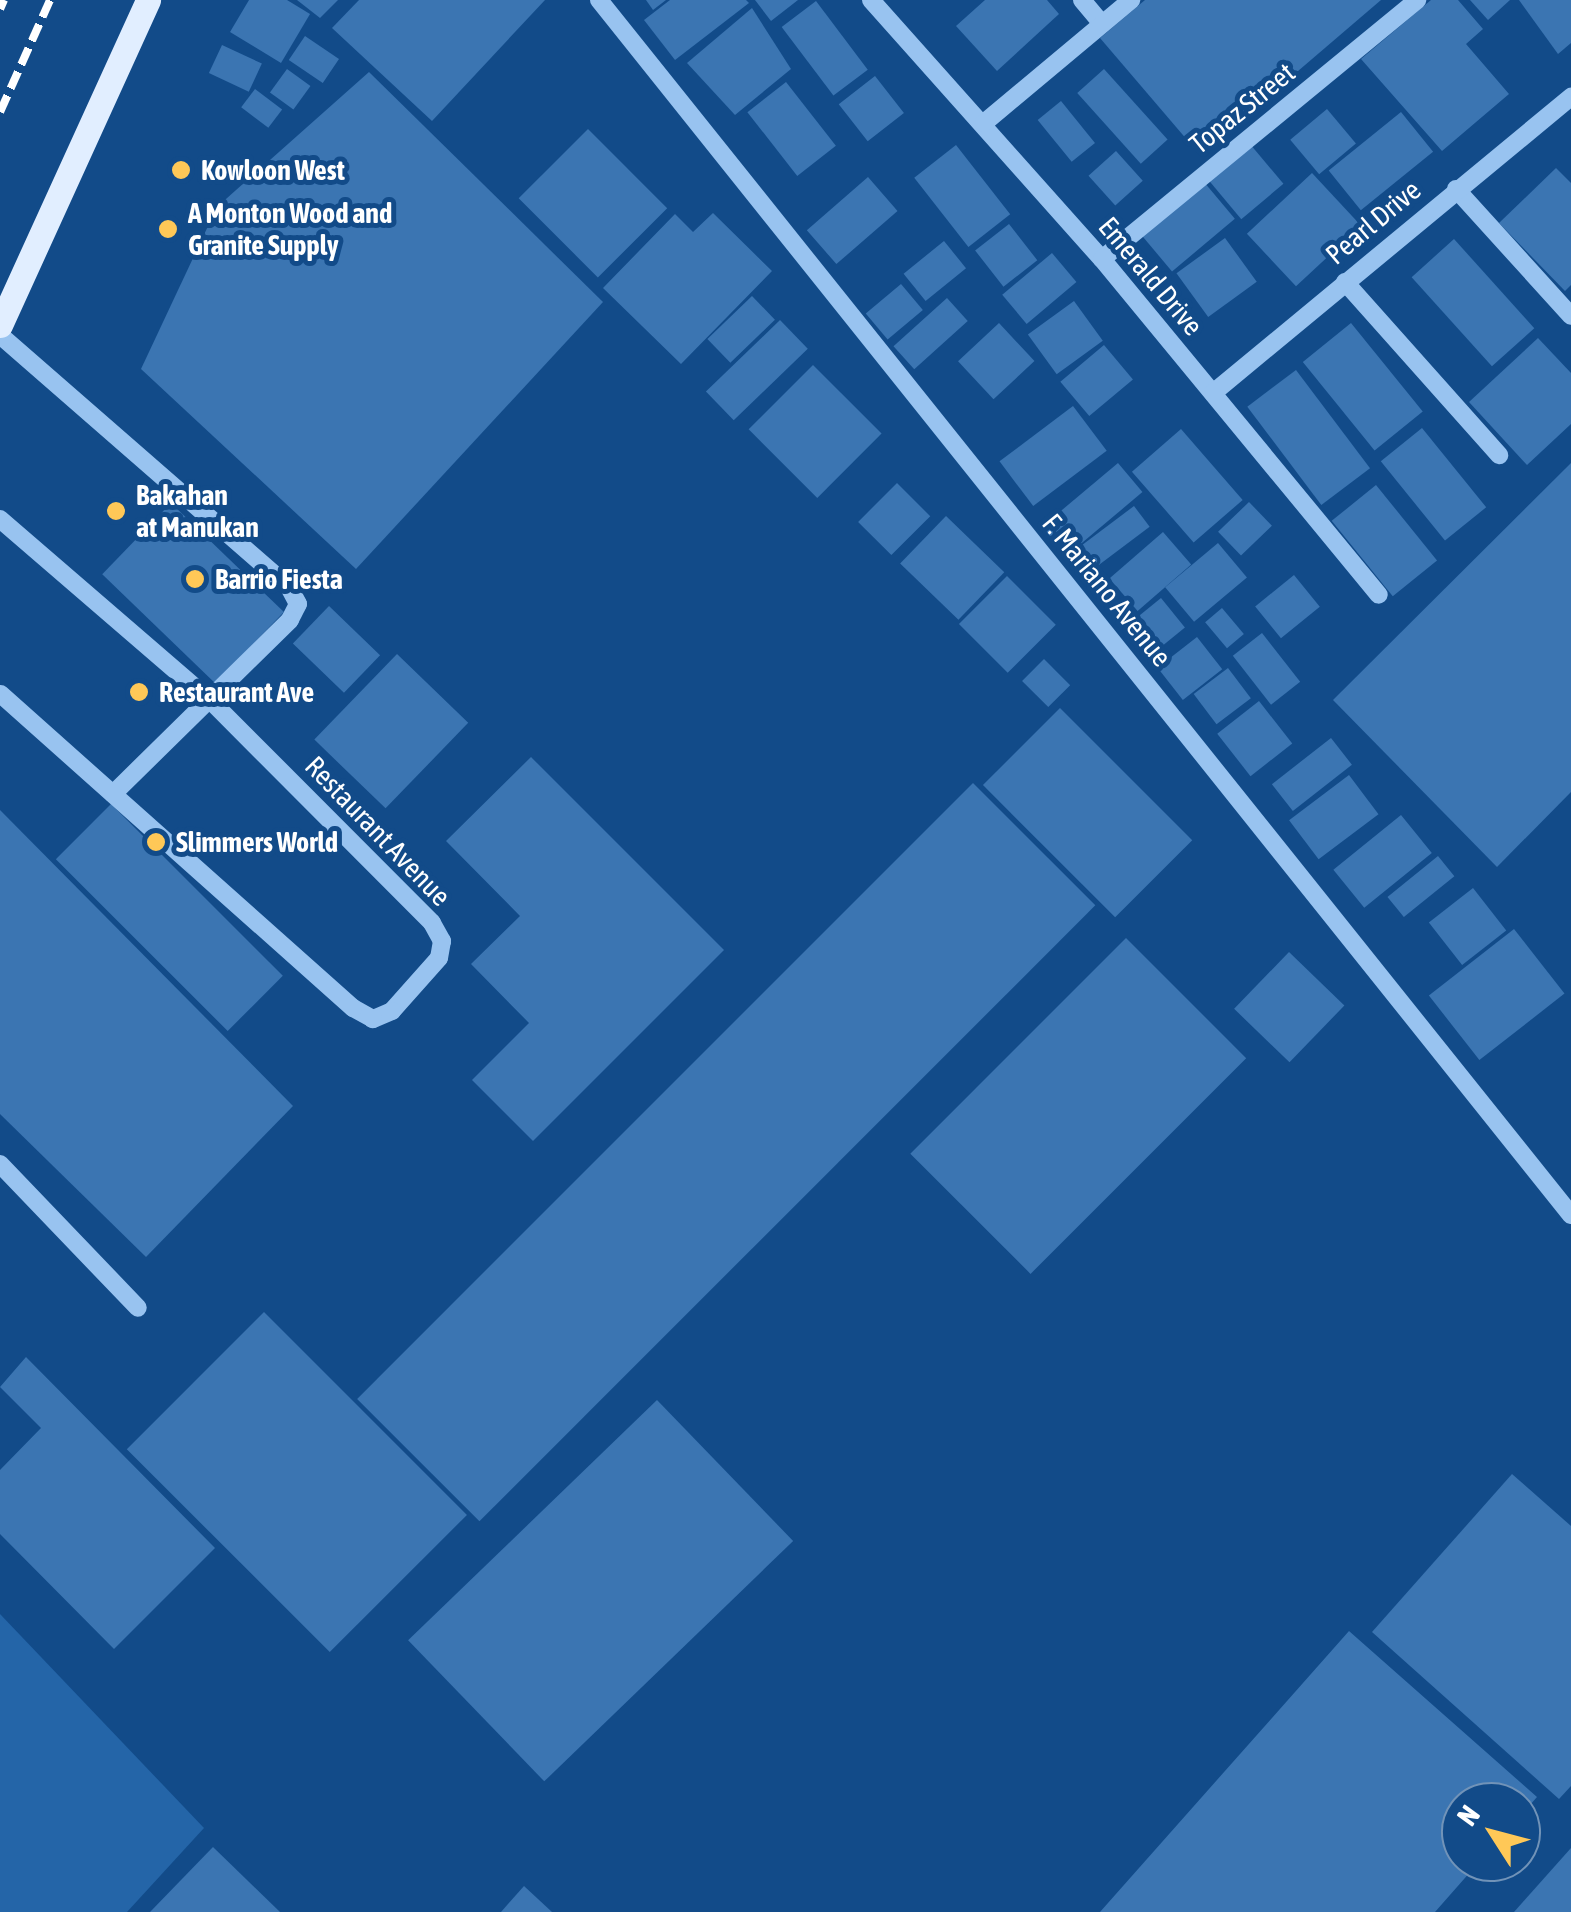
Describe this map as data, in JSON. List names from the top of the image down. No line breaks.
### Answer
{"streets":{"street":["Topaz Street","Pearl Drive","Emerald Drive","F. Mariano Avenue","Restaurant Avenue"]},"crossings":[["Topaz Street","Emerald Drive"],["Pearl Drive","Emerald Drive"]],"places":["Kowloon West","A Monton Wood and Granite Supply","Bakahan at Manukan","Barrio Fiesta","Restaurant Ave","Slimmers World"],"north":"top left"}
